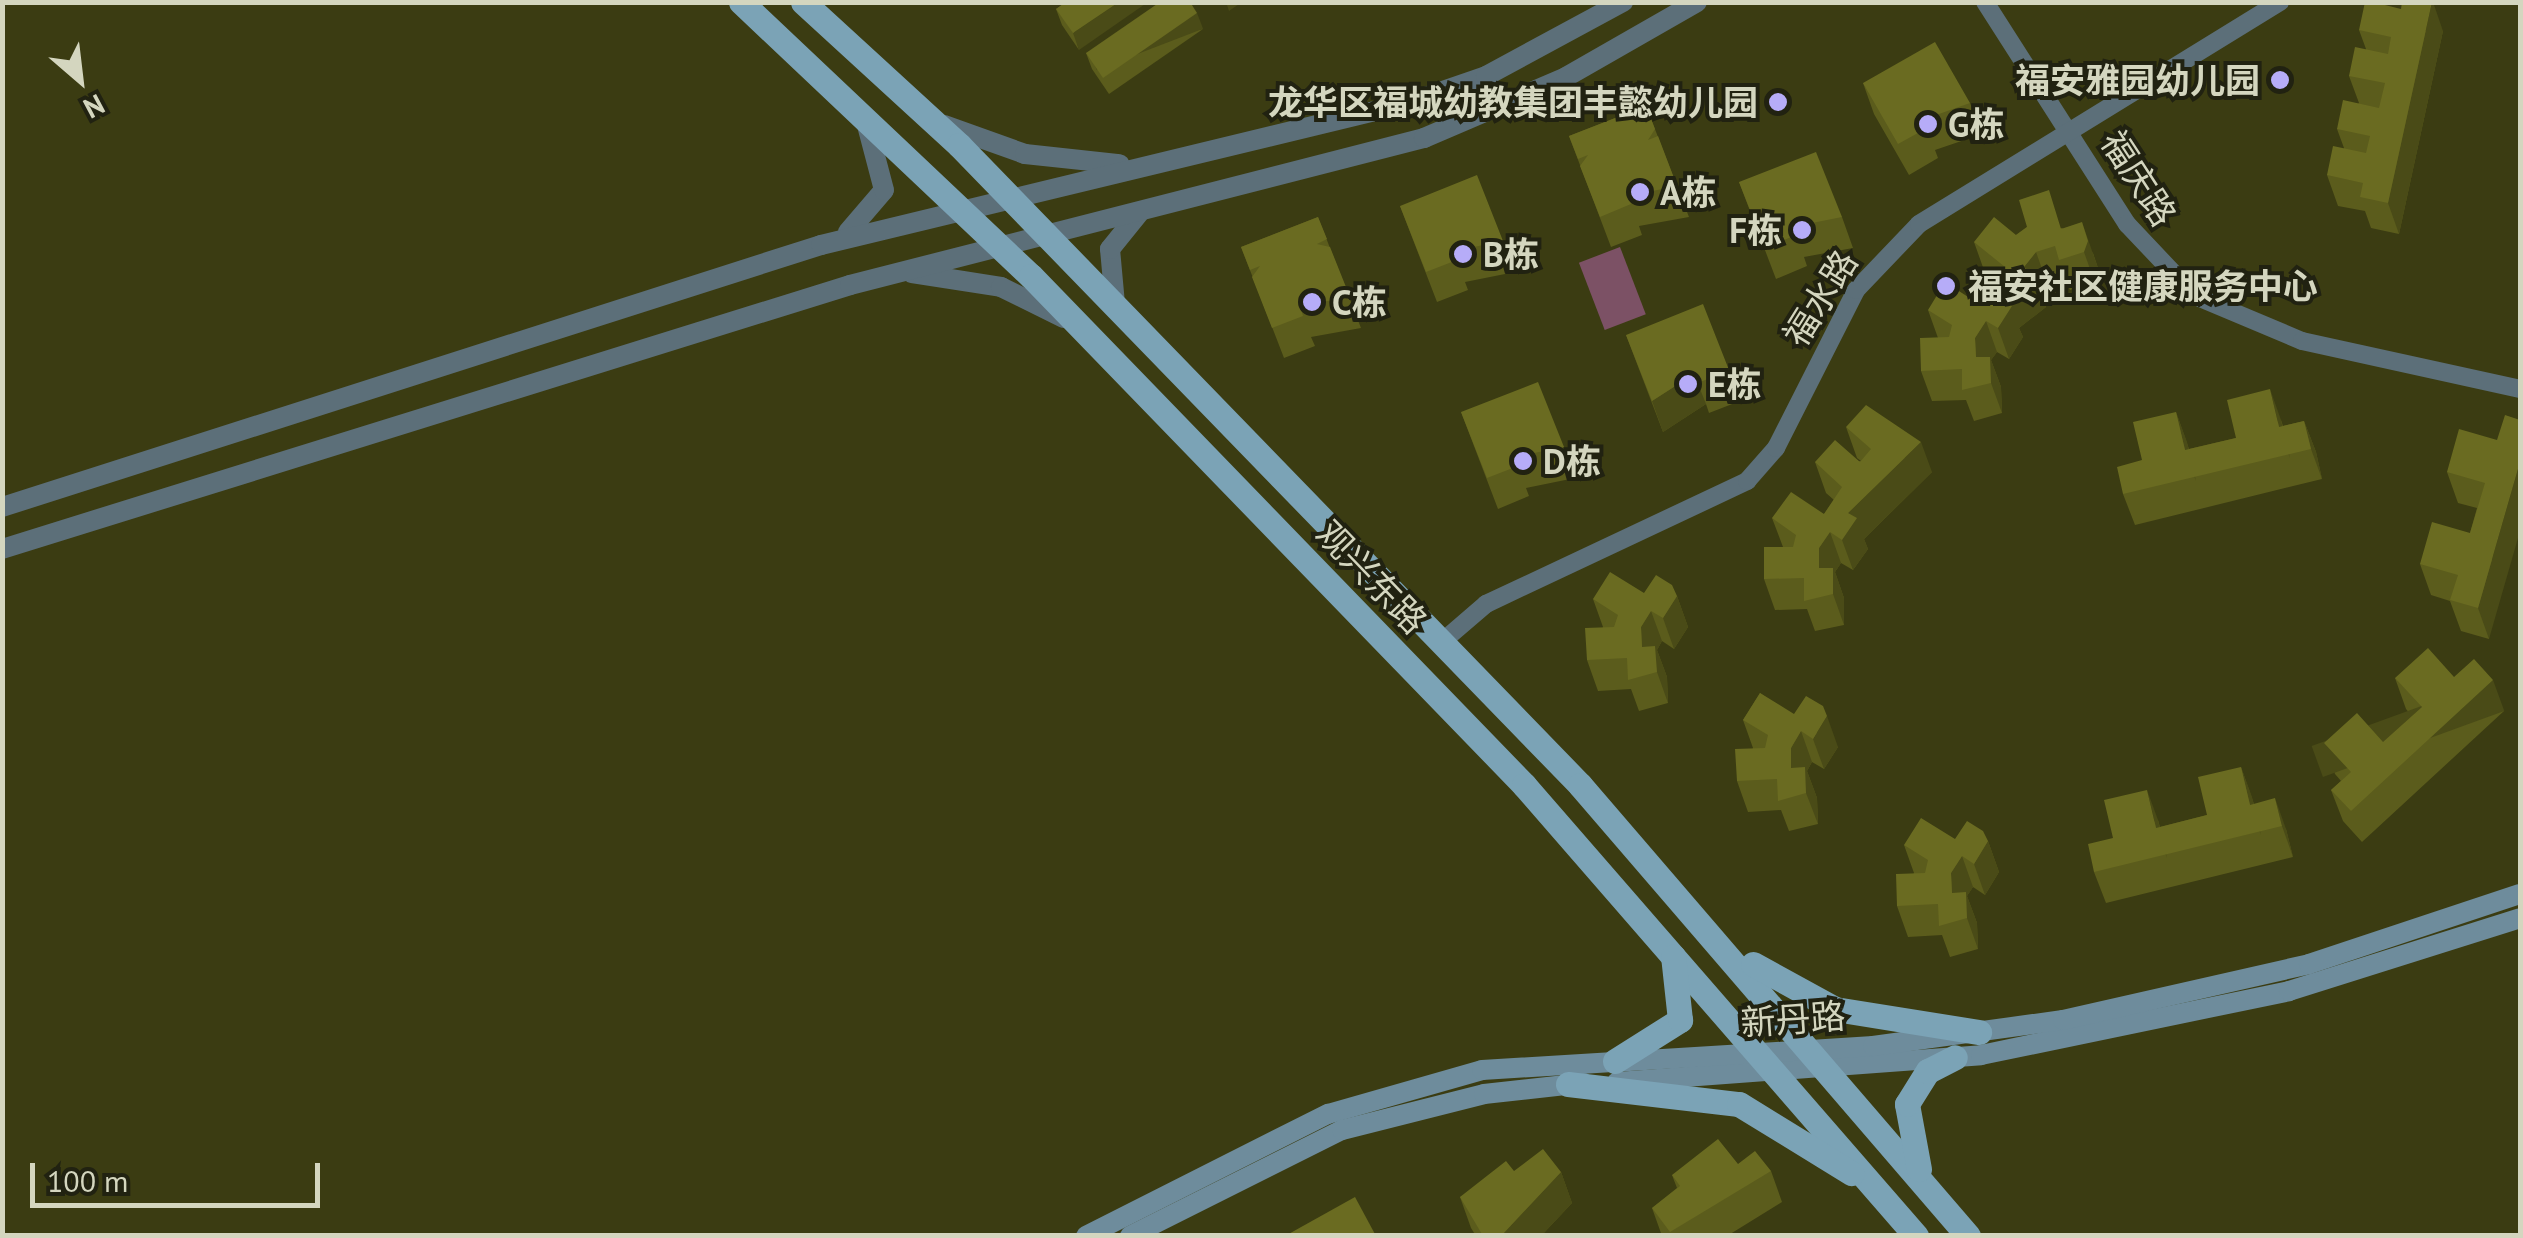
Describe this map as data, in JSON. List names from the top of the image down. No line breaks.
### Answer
{"streets":{"main road":["观兴东路","新丹路"],"street":["福庆路","福水路"]},"crossings":[["福庆路","福水路"],["福水路","观兴东路"],["观兴东路","新丹路"]],"places":["福安雅园幼儿园","龙华区福城幼教集团丰懿幼儿园","G栋","A栋","F栋","B栋","福安社区健康服务中心","C栋","E栋","D栋"],"scale_bar":"100 m","north":"bottom right"}
